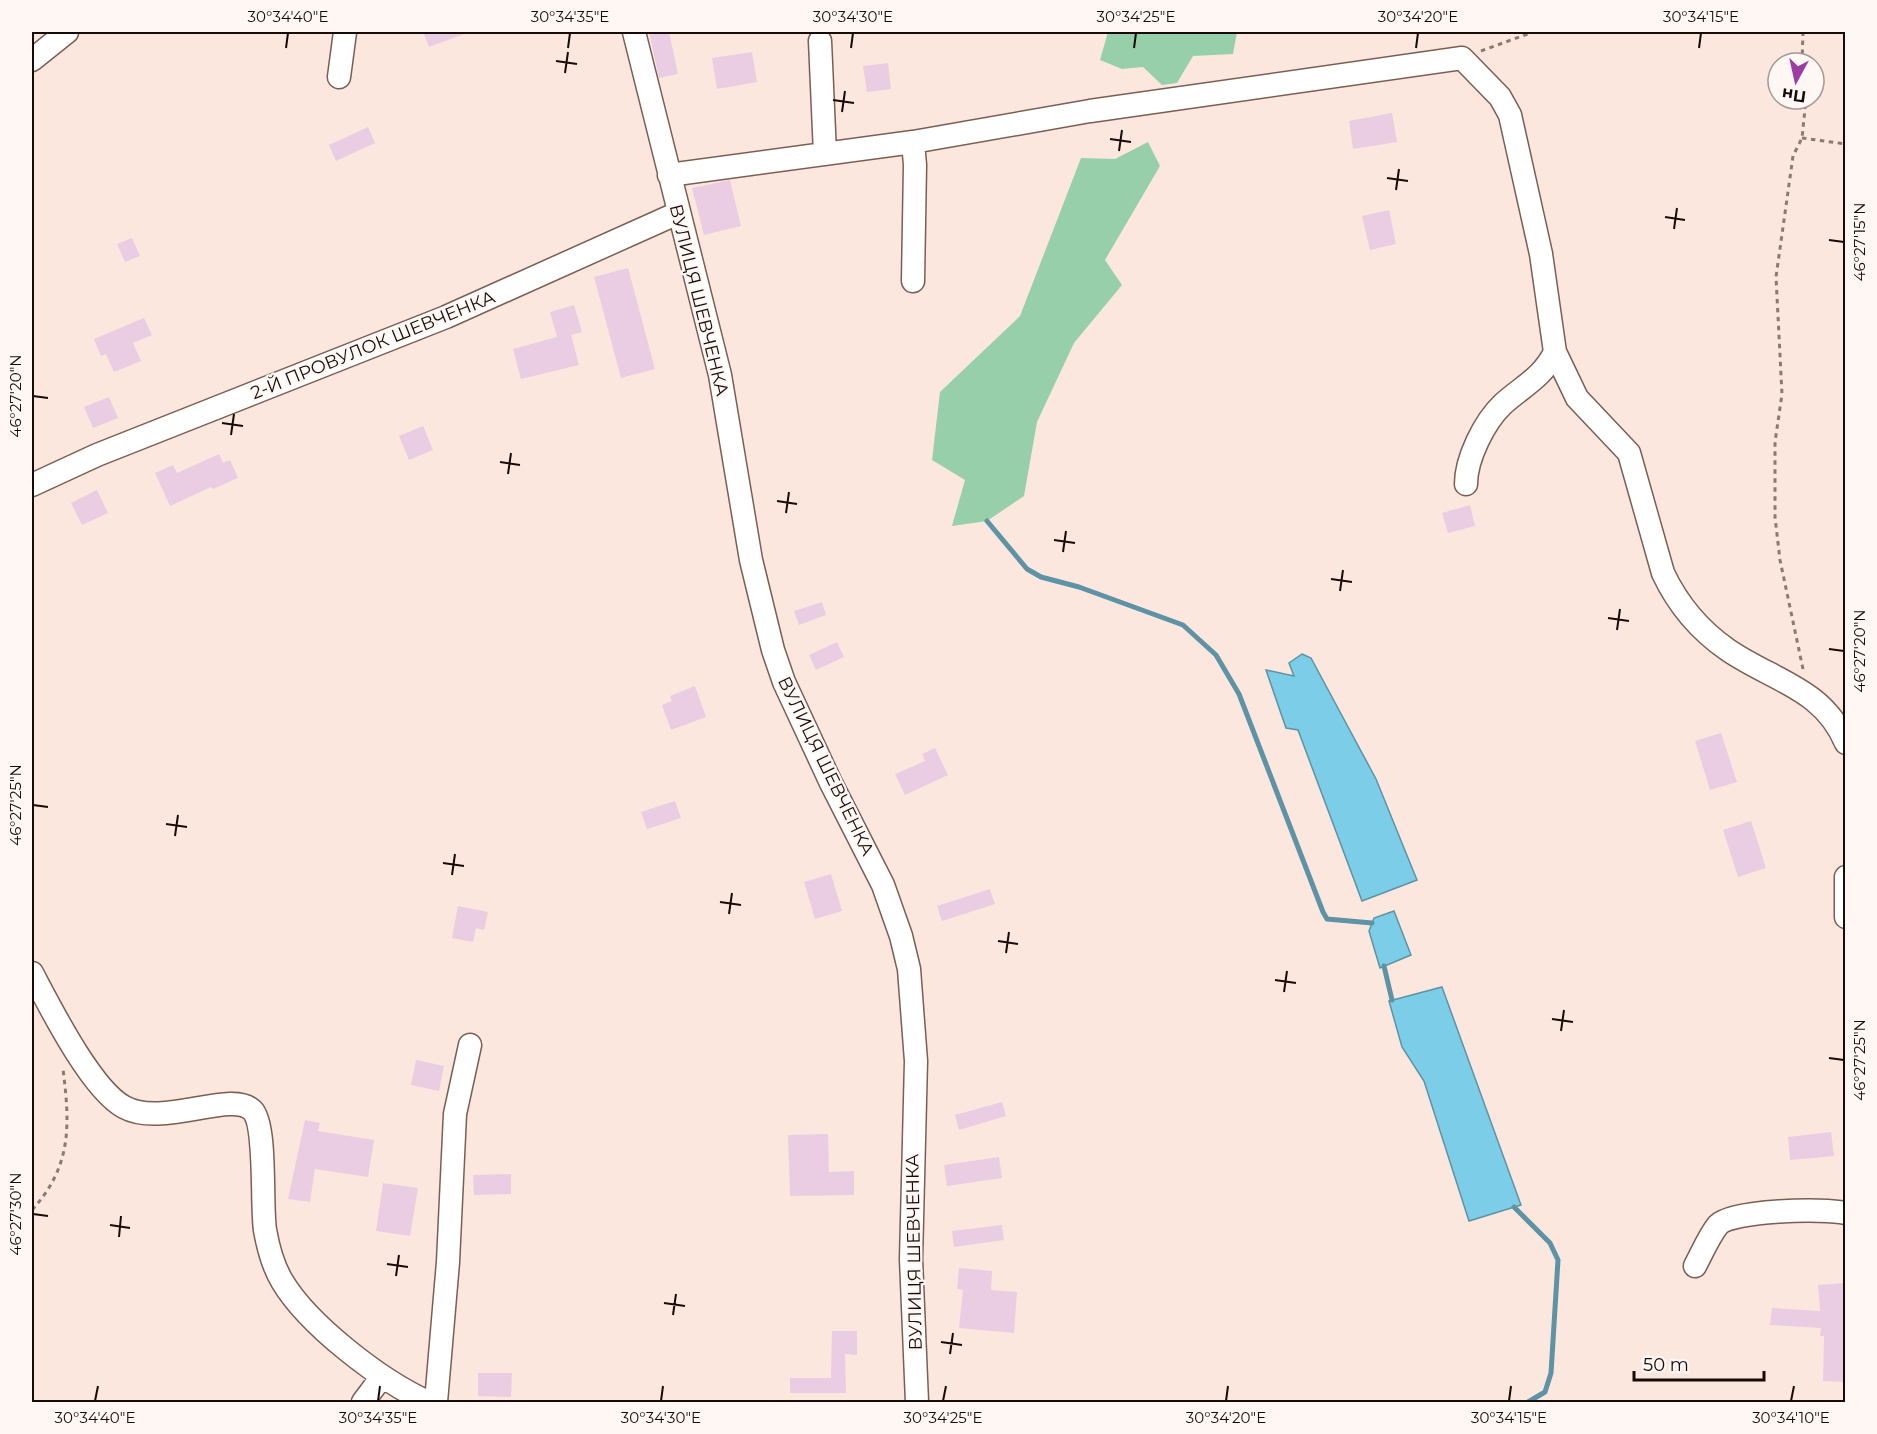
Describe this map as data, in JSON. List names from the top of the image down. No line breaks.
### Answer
{"streets":{"street":["ВУЛИЦЯ ШЕВЧЕНКА","2-Й ПРОВУЛОК ШЕВЧЕНКА"]},"crossings":[["ВУЛИЦЯ ШЕВЧЕНКА","2-Й ПРОВУЛОК ШЕВЧЕНКА"]],"scale_bar":"50 m","north":"bottom","coordinates":["30°34'40\"E","30°34'35\"E","30°34'30\"E","30°34'25\"E","30°34'20\"E","30°34'15\"E","46°27'15\"N","46°27'20\"N","46°27'25\"N","46°27'30\"N","30°34'10\"E"]}
